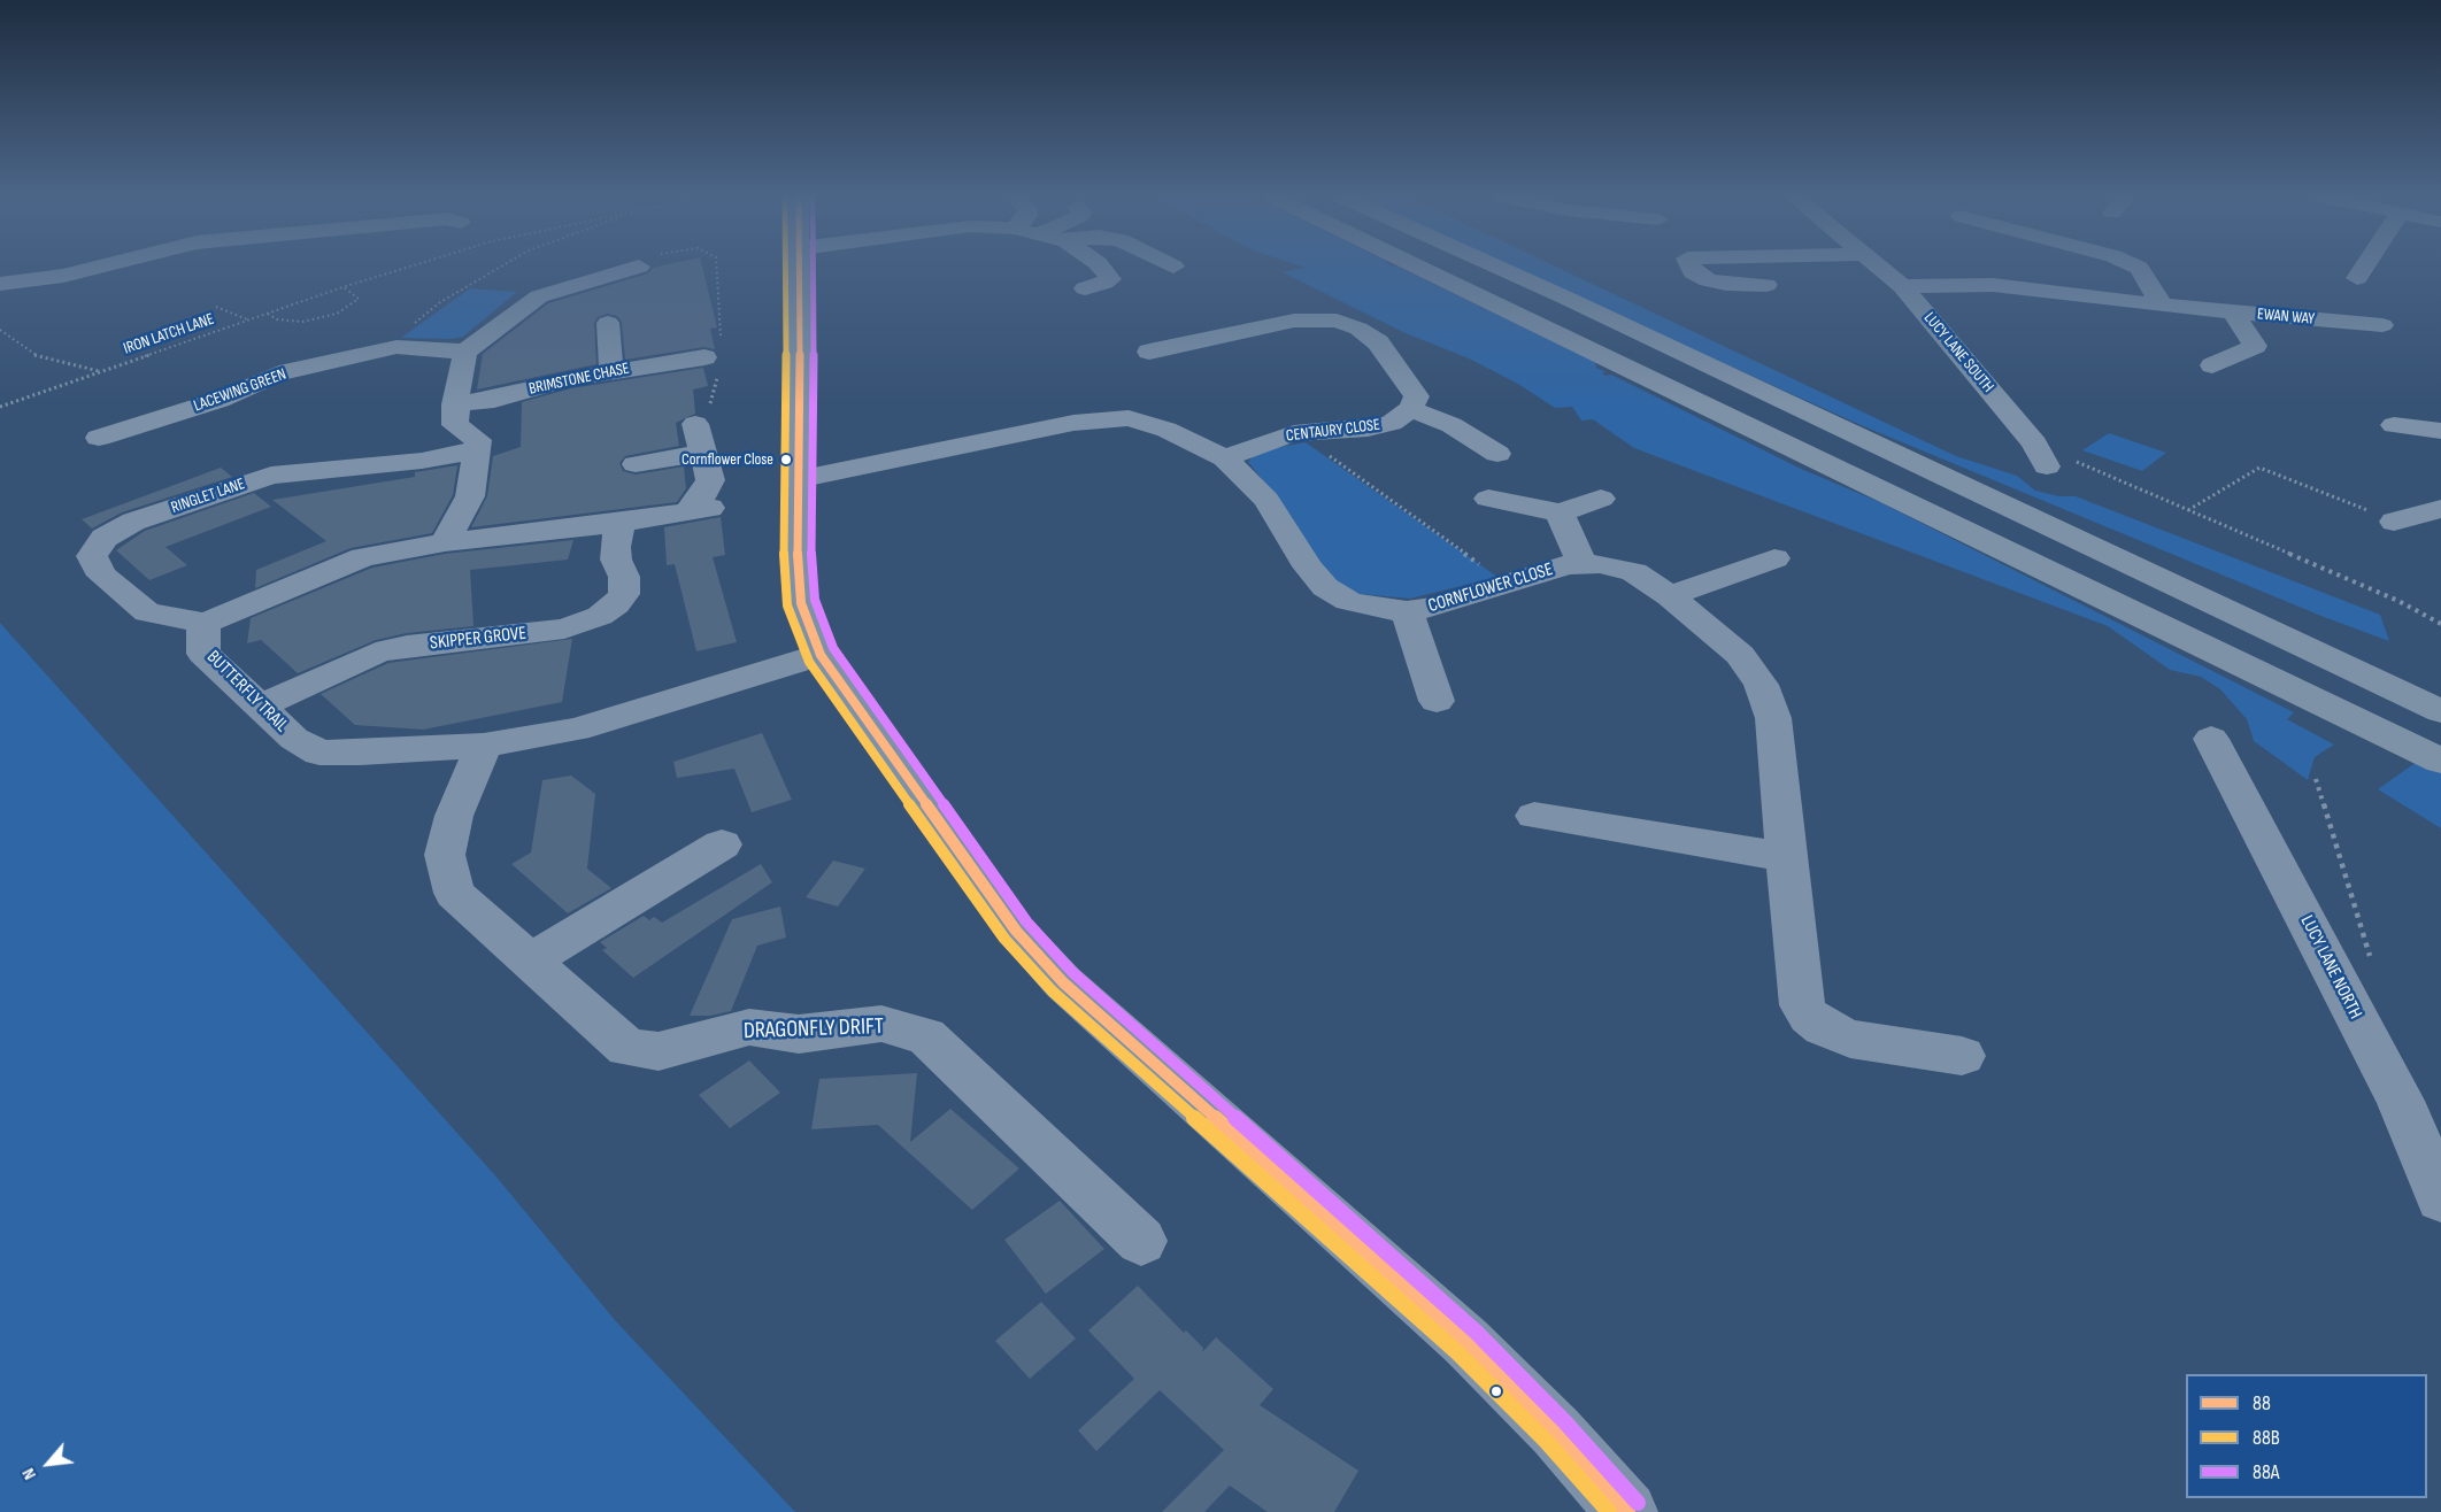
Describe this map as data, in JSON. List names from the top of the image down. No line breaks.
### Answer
{"streets":{"street":["EWAN WAY","LUCY LANE SOUTH","BRIMSTONE CHASE","LACEWING GREEN","CENTAURY CLOSE","RINGLET LANE","CORNFLOWER CLOSE","SKIPPER GROVE","BUTTERFLY TRAIL","LUCY LANE NORTH","DRAGONFLY DRIFT"],"path":["IRON LATCH LANE"]},"crossings":[["EWAN WAY","LUCY LANE SOUTH"],["CENTAURY CLOSE","CORNFLOWER CLOSE"],["RINGLET LANE","BUTTERFLY TRAIL"],["SKIPPER GROVE","BUTTERFLY TRAIL"],["BUTTERFLY TRAIL","DRAGONFLY DRIFT"]],"places":["Cornflower Close"],"lines":["transit line 88","transit line 88B","transit line 88A"],"legend":["88","88B","88A"],"north":"bottom left"}
